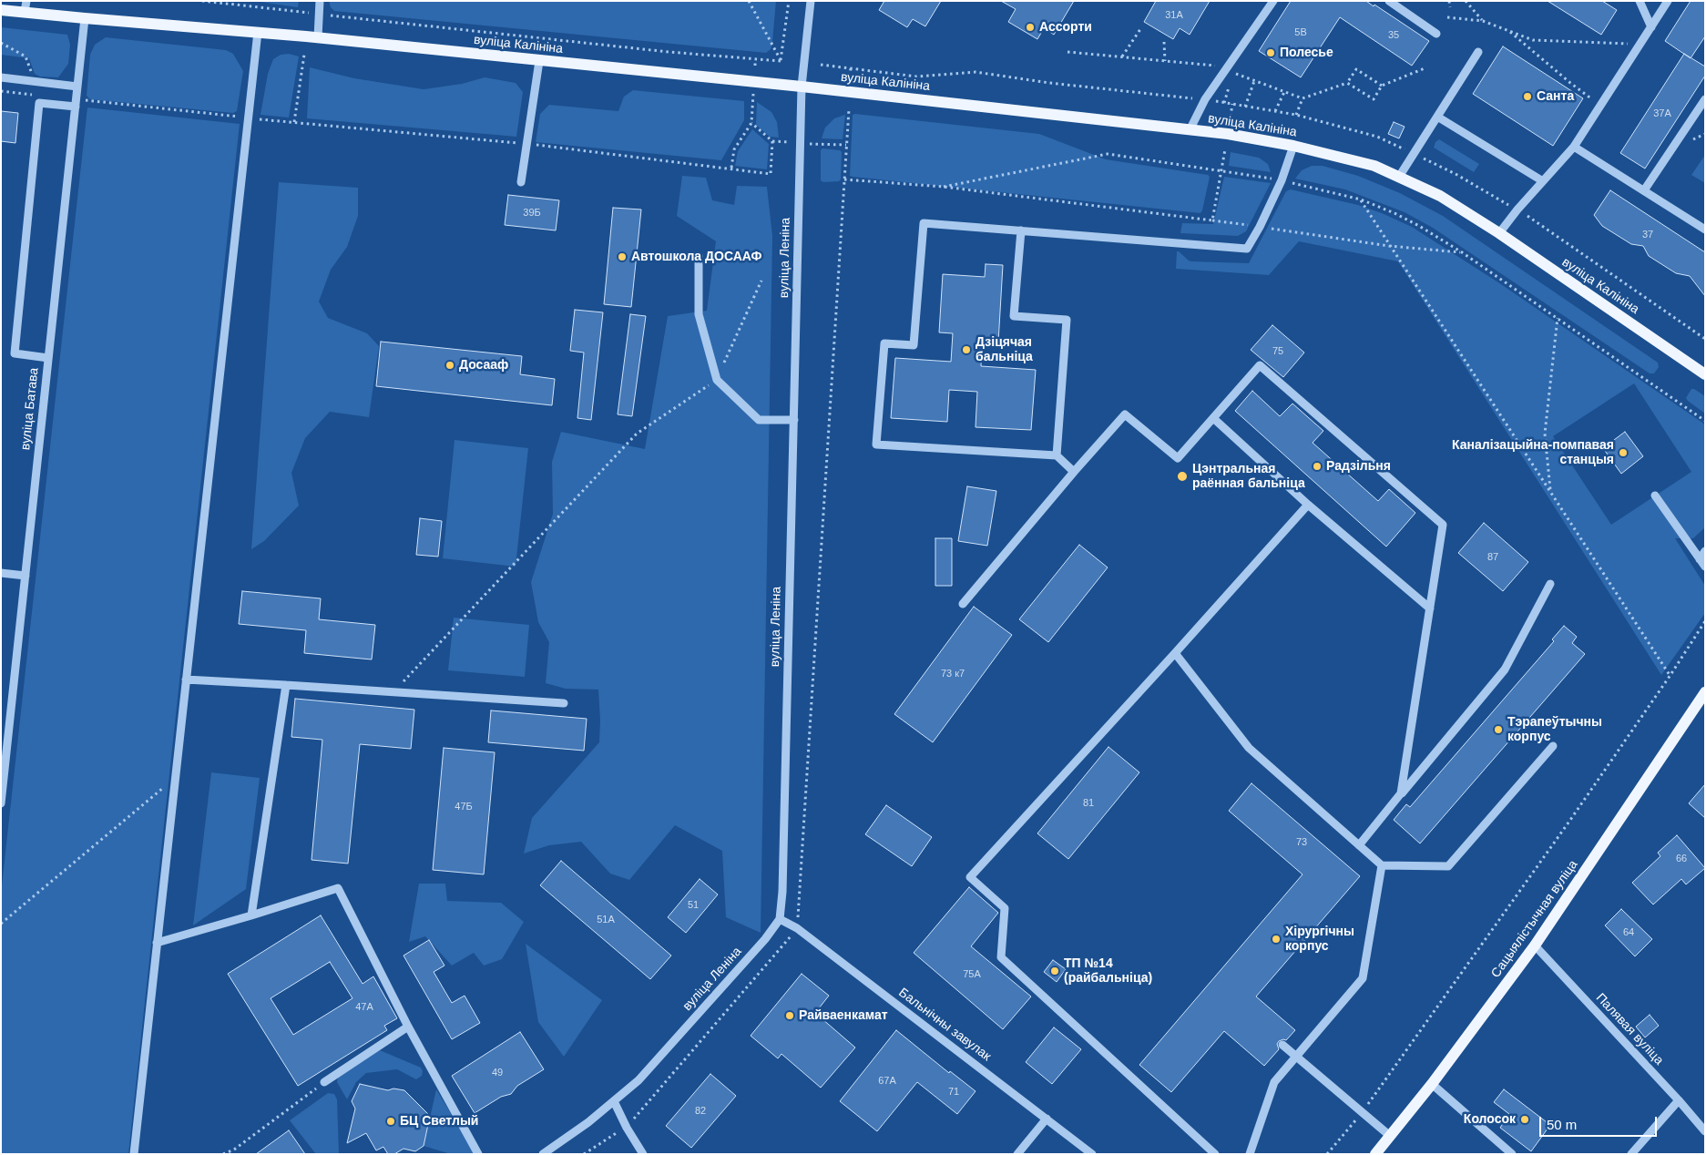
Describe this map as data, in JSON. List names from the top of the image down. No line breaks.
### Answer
{"streets":{"main road":["вуліца Калініна","Сацыялістычная вуліца"],"street":["вуліца Леніна","вуліца Батава","Бальнічны завулак","Палявая вуліца"]},"crossings":[["вуліца Калініна","вуліца Леніна"],["вуліца Калініна","вуліца Батава"],["вуліца Леніна","Бальнічны завулак"],["Сацыялістычная вуліца","Палявая вуліца"]],"places":["Ассорти","Полесье","Санта","Автошкола ДОСААФ","Дзіцячая бальніца","Досааф","Каналізацыйна-помпавая станцыя","Радзільня","Цэнтральная раённая бальніца","Тэрапеўтычны корпус","Хірургічны корпус","ТП №14 (райбальніца)","Райваенкамат","Колосок","БЦ Светлый"],"house_numbers":["31А","5В","35","37А","39Б","37","75","87","73 к7","81","47Б","73","66","51","51А","64","75А","47А","49","67А","71","82"],"scale_bar":"50 m"}
